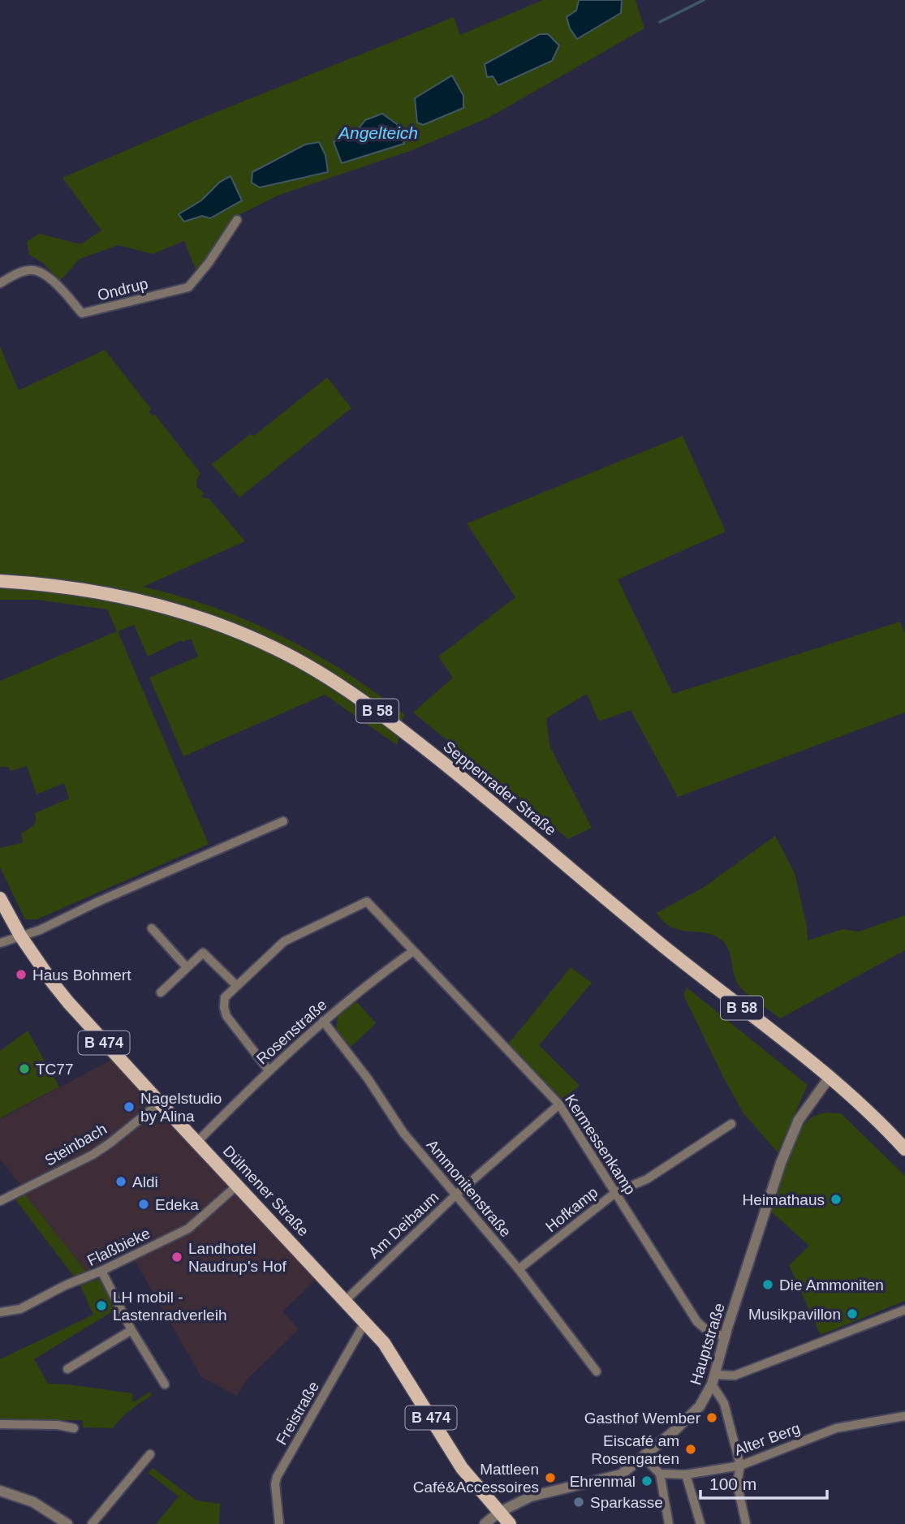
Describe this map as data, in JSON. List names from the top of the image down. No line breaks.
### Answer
{"streets":{"main road":["B 58","Seppenrader Straße","B 474","Dülmener Straße"],"street":["Ondrup","Rosenstraße","Steinbach","Kermessenkamp","Ammonitenstraße","Hofkamp","Am Deibaum","Flaßbieke","Hauptstraße","Freistraße","Alter Berg"]},"crossings":[["Seppenrader Straße","Hauptstraße"],["Rosenstraße","Kermessenkamp"],["Rosenstraße","Ammonitenstraße"],["Rosenstraße","Dülmener Straße"],["B 474","Dülmener Straße"],["B 474","Hauptstraße"],["Steinbach","Dülmener Straße"],["Kermessenkamp","Hofkamp"],["Kermessenkamp","Am Deibaum"],["Kermessenkamp","Hauptstraße"],["Ammonitenstraße","Hofkamp"],["Ammonitenstraße","Am Deibaum"],["Dülmener Straße","Am Deibaum"],["Dülmener Straße","Flaßbieke"],["Dülmener Straße","Hauptstraße"],["Dülmener Straße","Freistraße"]],"water":["Angelteich"],"places":["Haus Bohmert","TC77","Nagelstudio by Alina","Aldi","Heimathaus","Edeka","Landhotel Naudrup's Hof","Die Ammoniten","LH mobil - Lastenradverleih","Musikpavillon","Gasthof Wember","Eiscafé am Rosengarten","Mattleen Café&Accessoires","Ehrenmal","Sparkasse"],"scale_bar":"100 m"}
